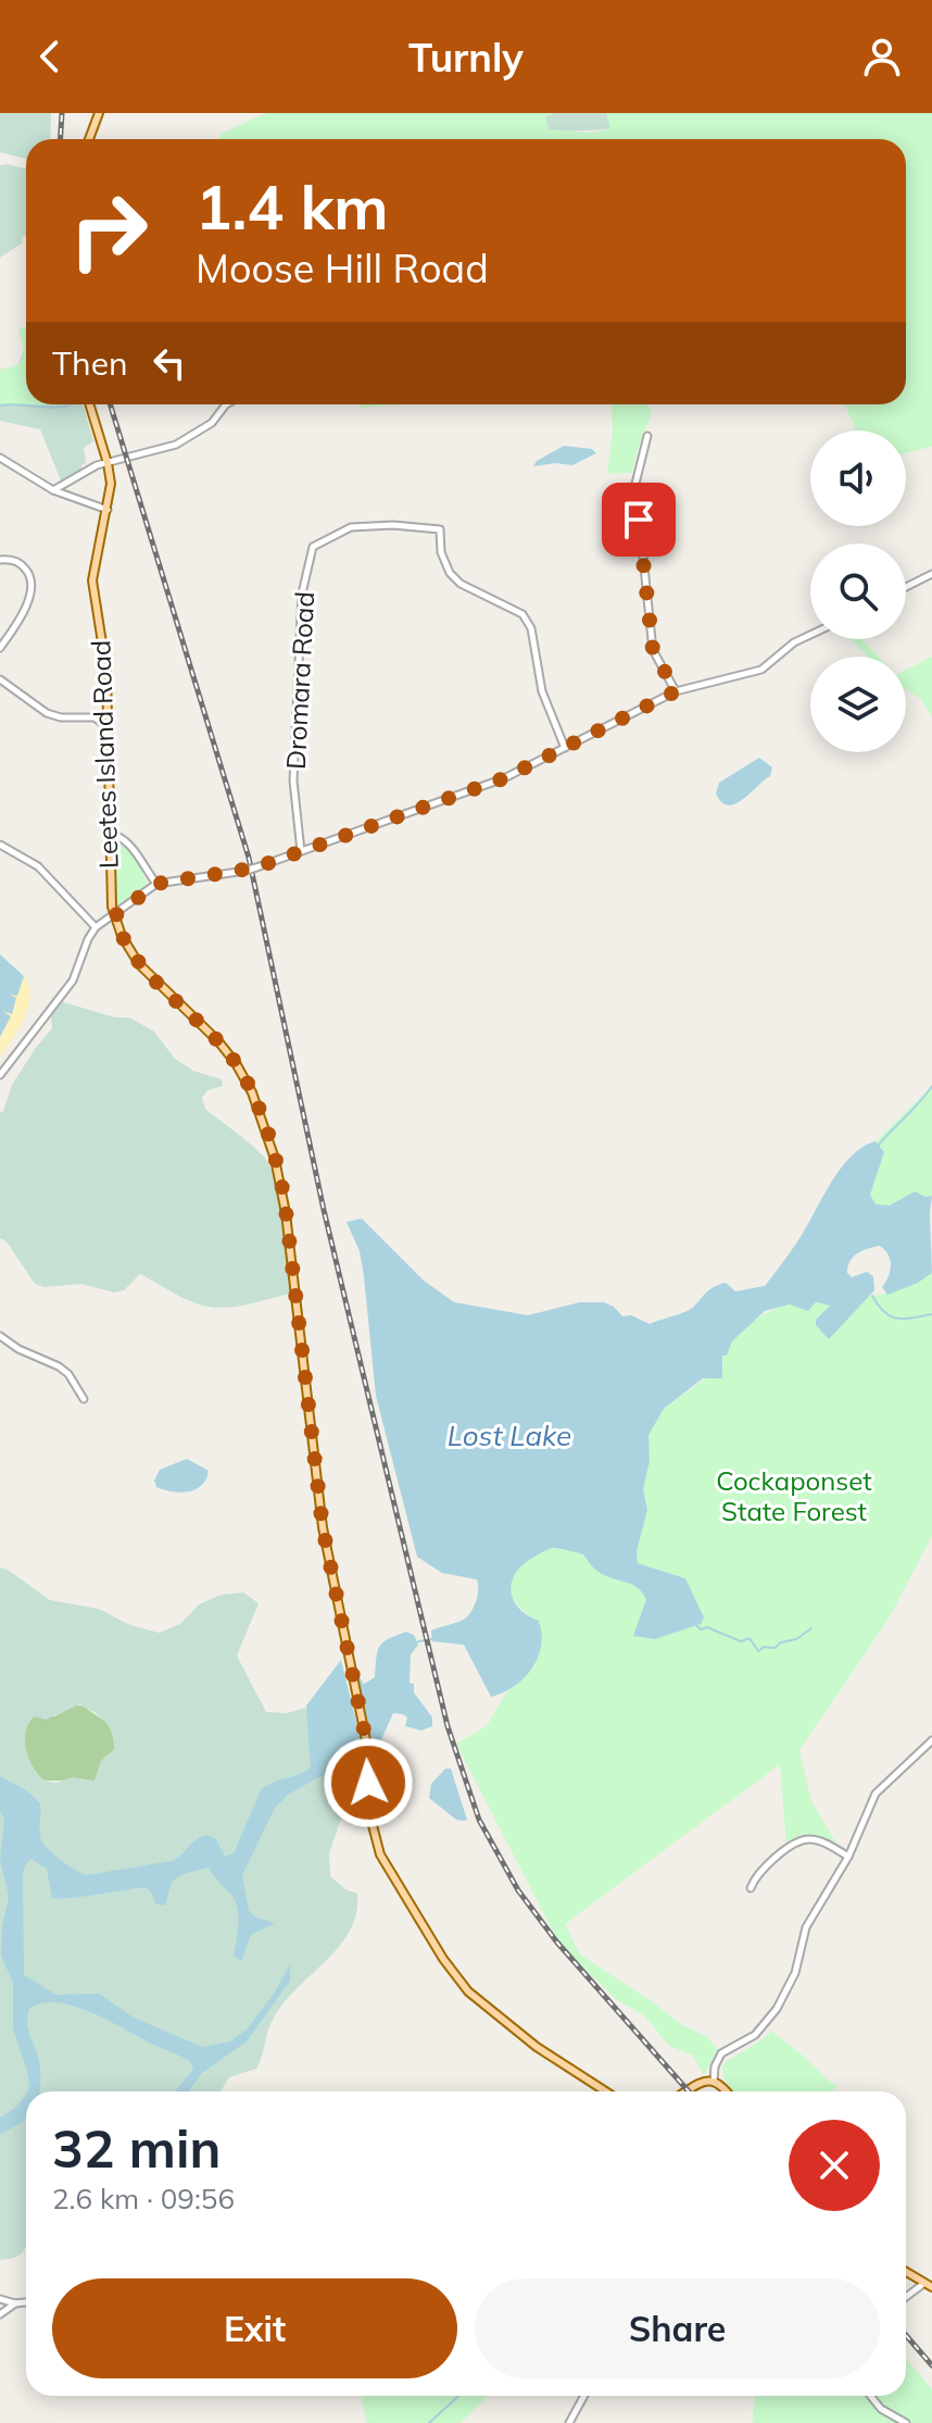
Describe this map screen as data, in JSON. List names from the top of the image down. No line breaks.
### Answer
{"streets":{"main road":["Leetes Island Road"],"street":["Dromara Road"]},"water":["Lost Lake"],"parks":["Cockaponset State Forest"],"page":{"header":"Turnly","turn":["1.4 km","Moose Hill Road"],"then":"Then","heading":["32 min","2.6 km · 09:56"],"buttons":["Exit","Share"]}}
